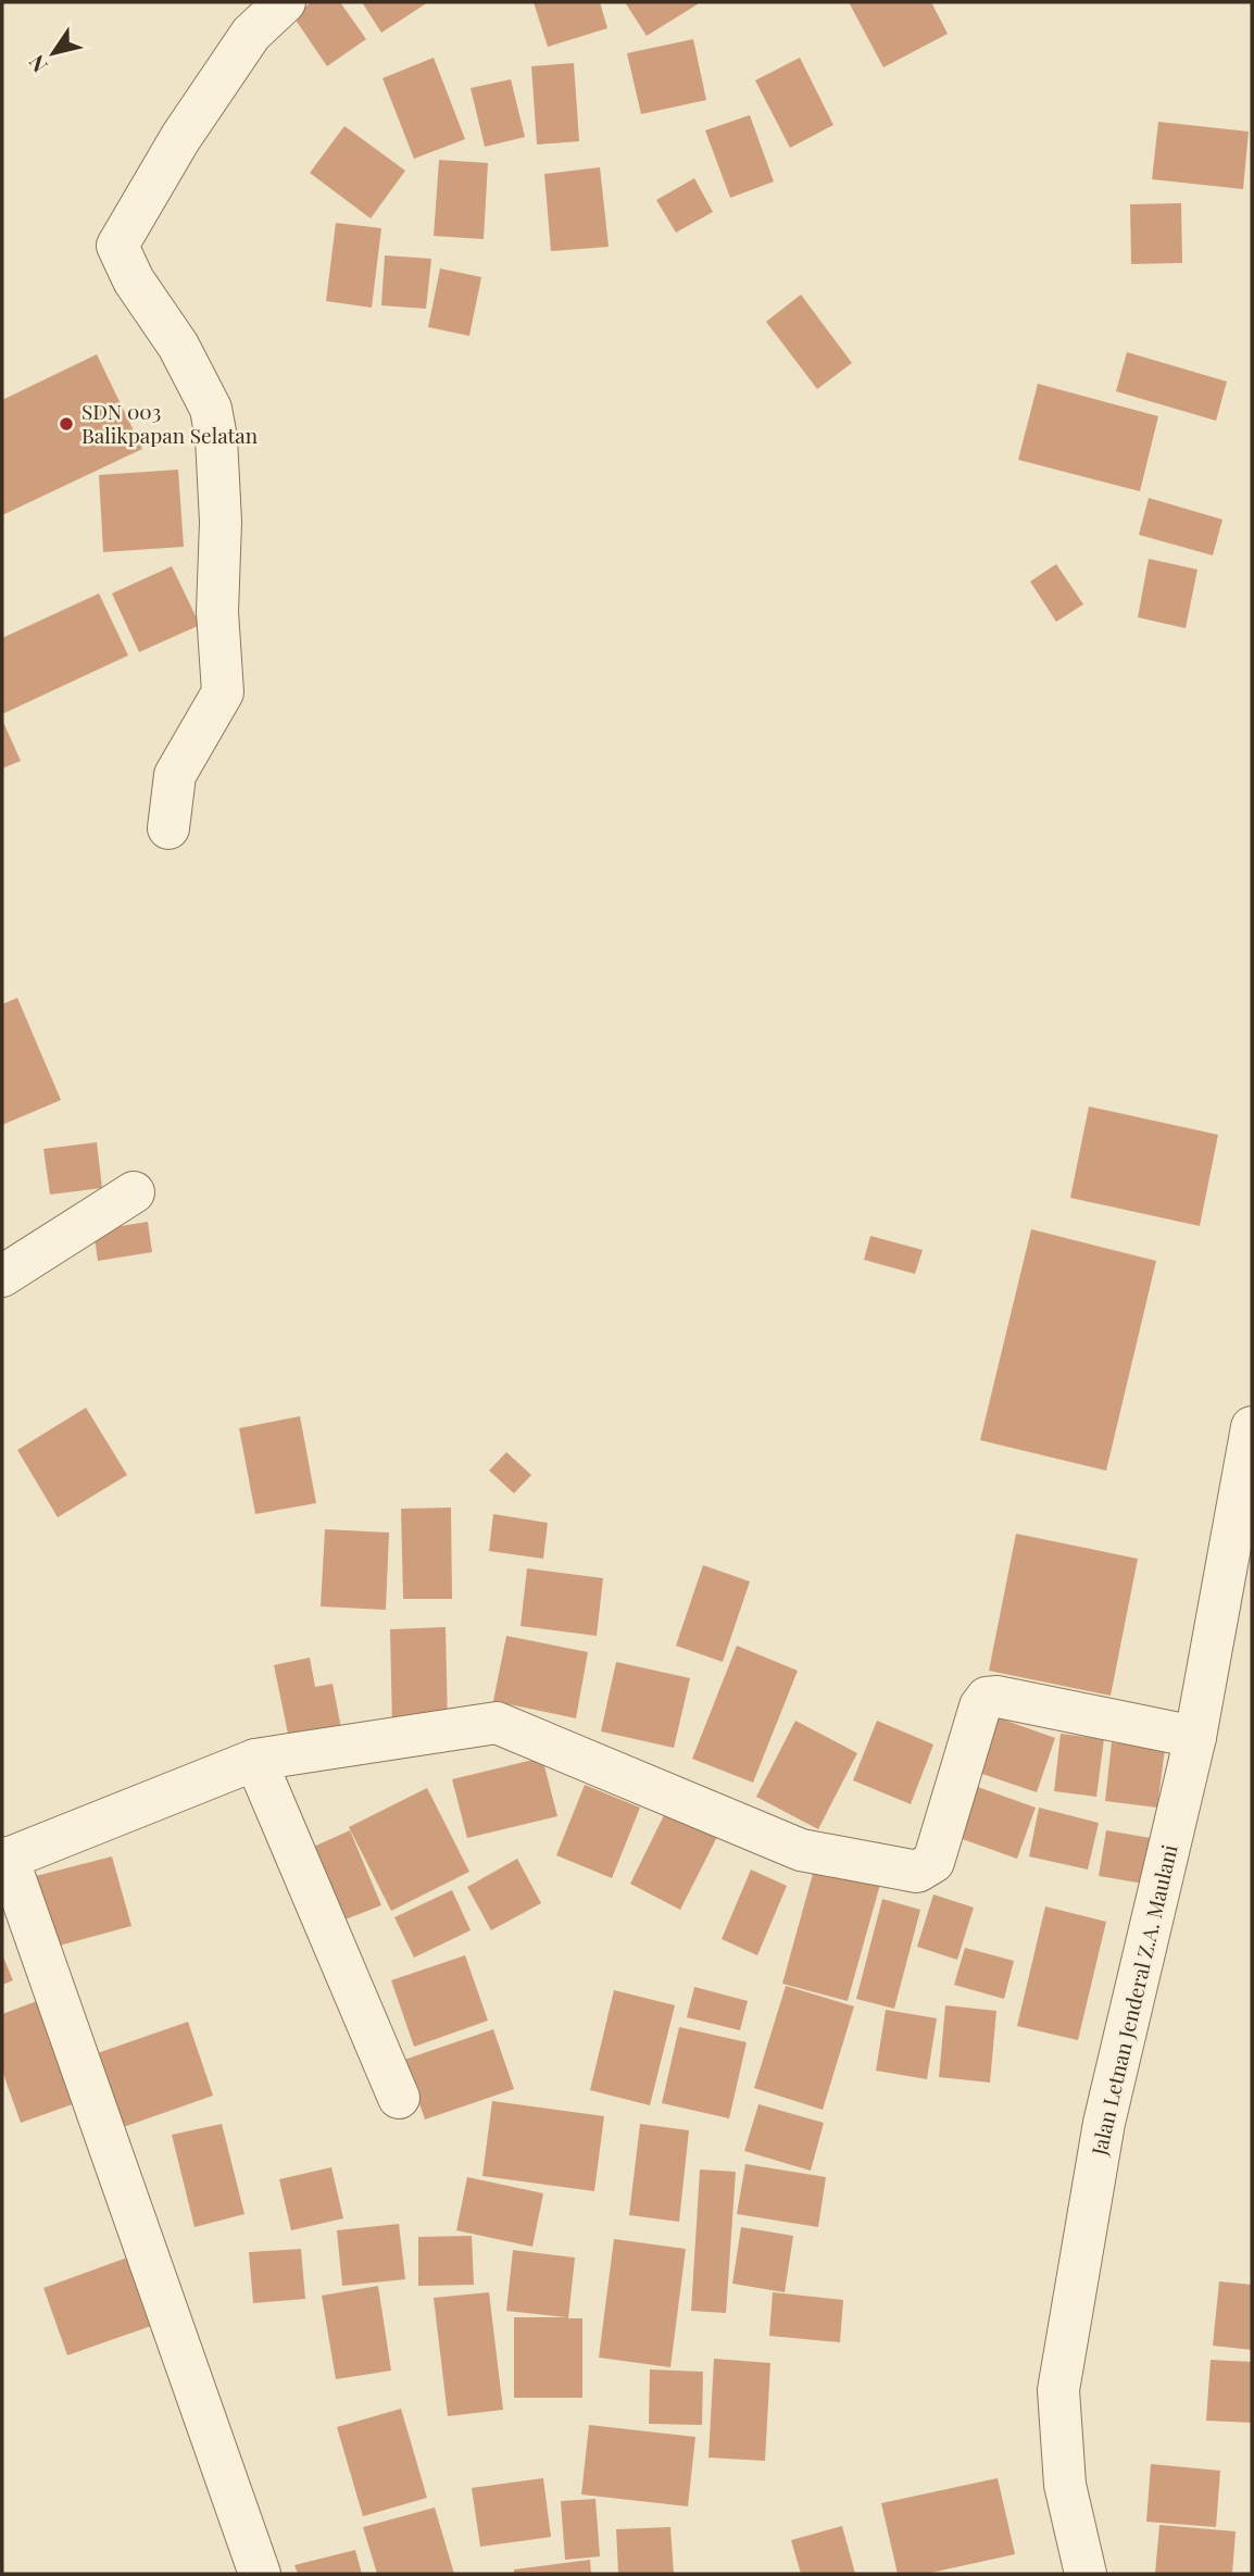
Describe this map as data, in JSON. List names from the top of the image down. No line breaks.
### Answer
{"streets":{"street":["Jalan Letnan Jenderal Z.A. Maulani"]},"places":["SDN 003 Balikpapan Selatan"],"north":"bottom left"}
